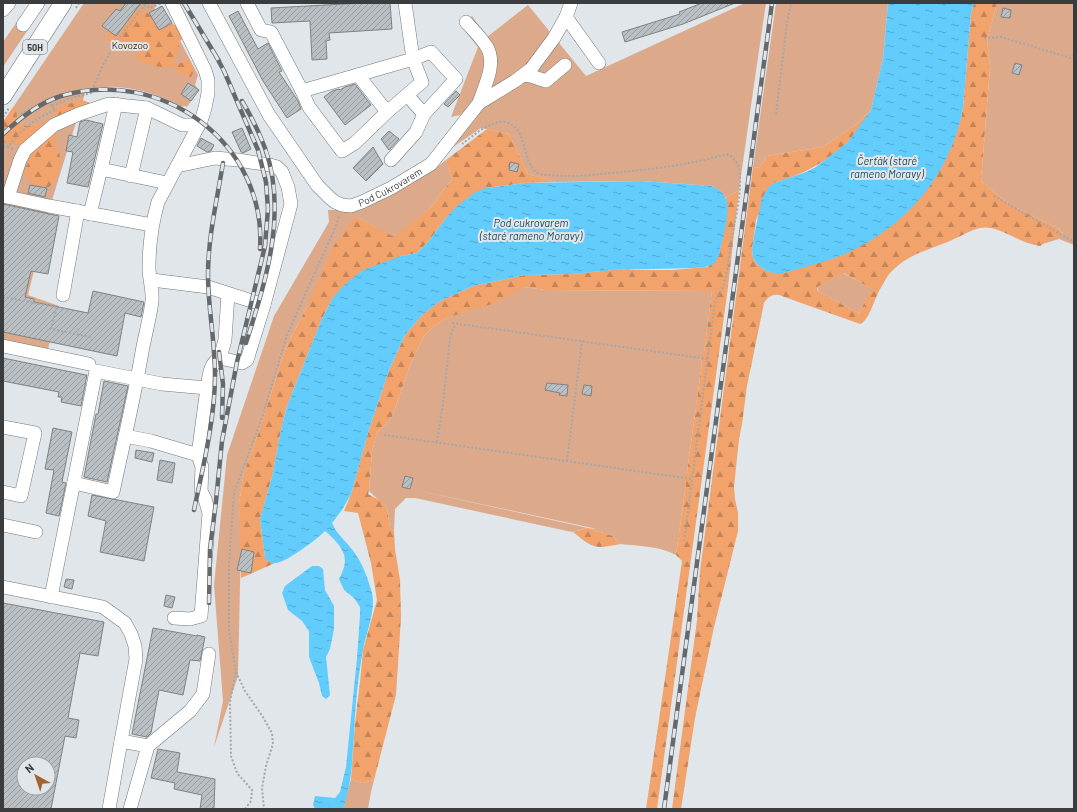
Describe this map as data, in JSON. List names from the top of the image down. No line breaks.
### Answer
{"streets":{"main road":["50H"],"street":["Pod Cukrovarem"]},"water":["Čerťák (staré rameno Moravy)","Pod cukrovarem (staré rameno Moravy)"],"parks":["Kovozoo"],"north":"top left"}
